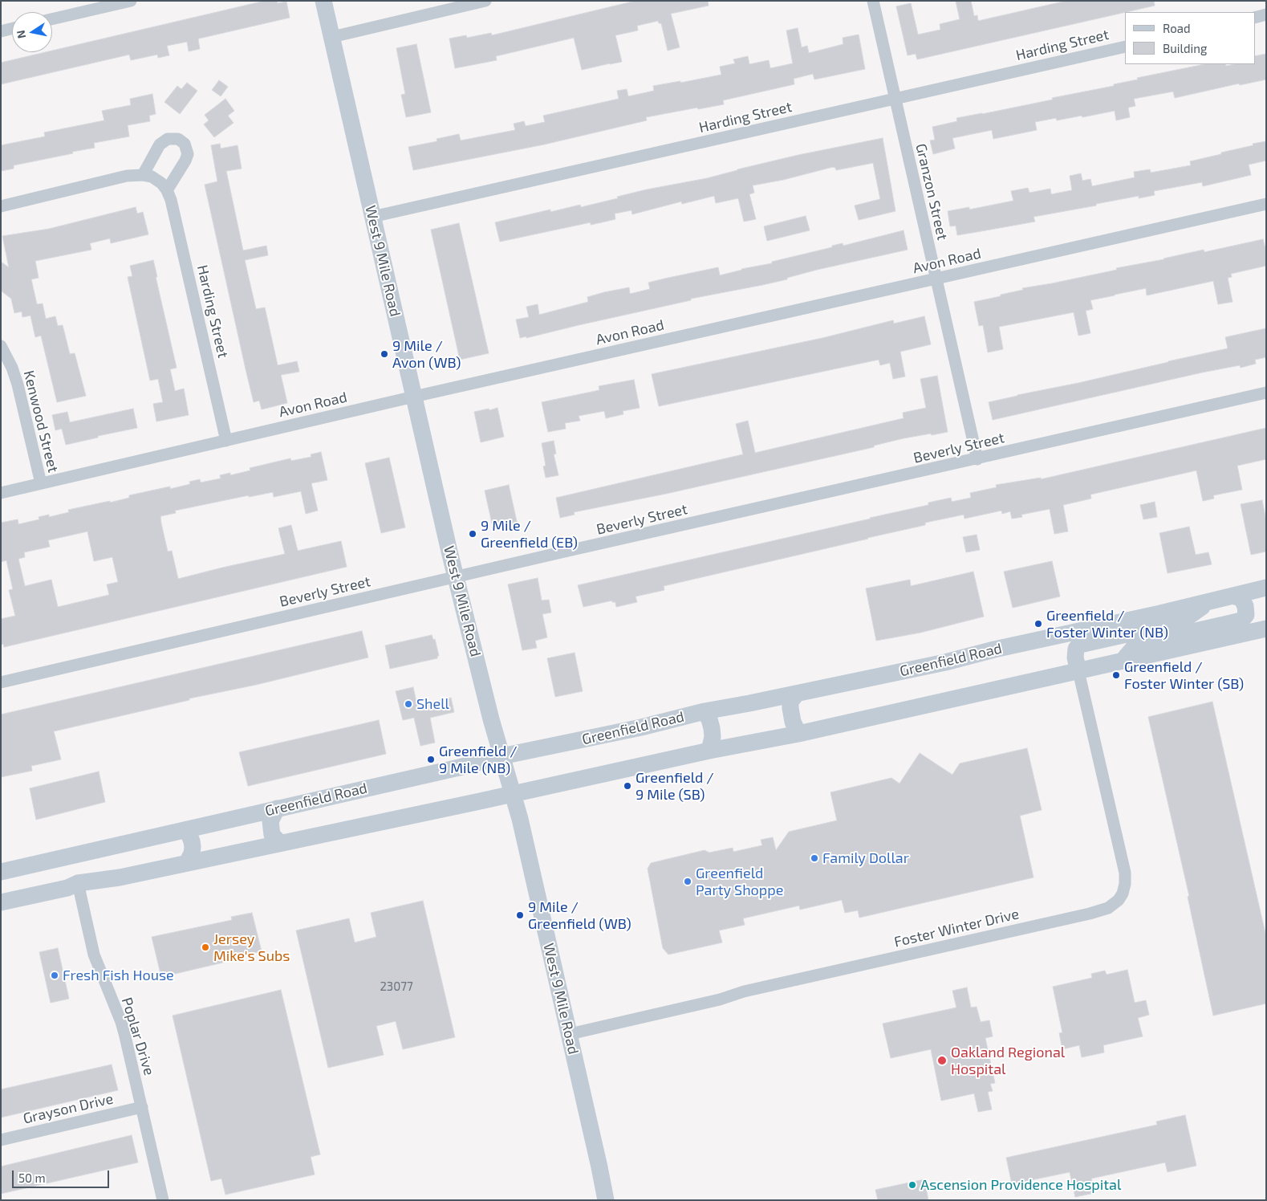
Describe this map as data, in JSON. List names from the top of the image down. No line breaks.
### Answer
{"streets":{"main road":["West 9 Mile Road","Greenfield Road"],"street":["Harding Street","Granzon Street","Avon Road","Kenwood Street","Beverly Street","Foster Winter Drive","Poplar Drive","Grayson Drive"]},"crossings":[["Harding Street","Granzon Street"],["Harding Street","West 9 Mile Road"],["Harding Street","Avon Road"],["Granzon Street","Avon Road"],["Granzon Street","Beverly Street"],["West 9 Mile Road","Avon Road"],["West 9 Mile Road","Beverly Street"],["West 9 Mile Road","Greenfield Road"],["West 9 Mile Road","Foster Winter Drive"],["Avon Road","Kenwood Street"],["Poplar Drive","Grayson Drive"]],"places":["9 Mile / Avon (WB)","9 Mile / Greenfield (EB)","Greenfield / Foster Winter (NB)","Greenfield / Foster Winter (SB)","Shell","Greenfield / 9 Mile (NB)","Greenfield / 9 Mile (SB)","Family Dollar","Greenfield Party Shoppe","9 Mile / Greenfield (WB)","Jersey Mike's Subs","Fresh Fish House","Oakland Regional Hospital","Ascension Providence Hospital"],"house_numbers":["23077"],"legend":["Road","Building"],"scale_bar":"50 m","north":"left"}
